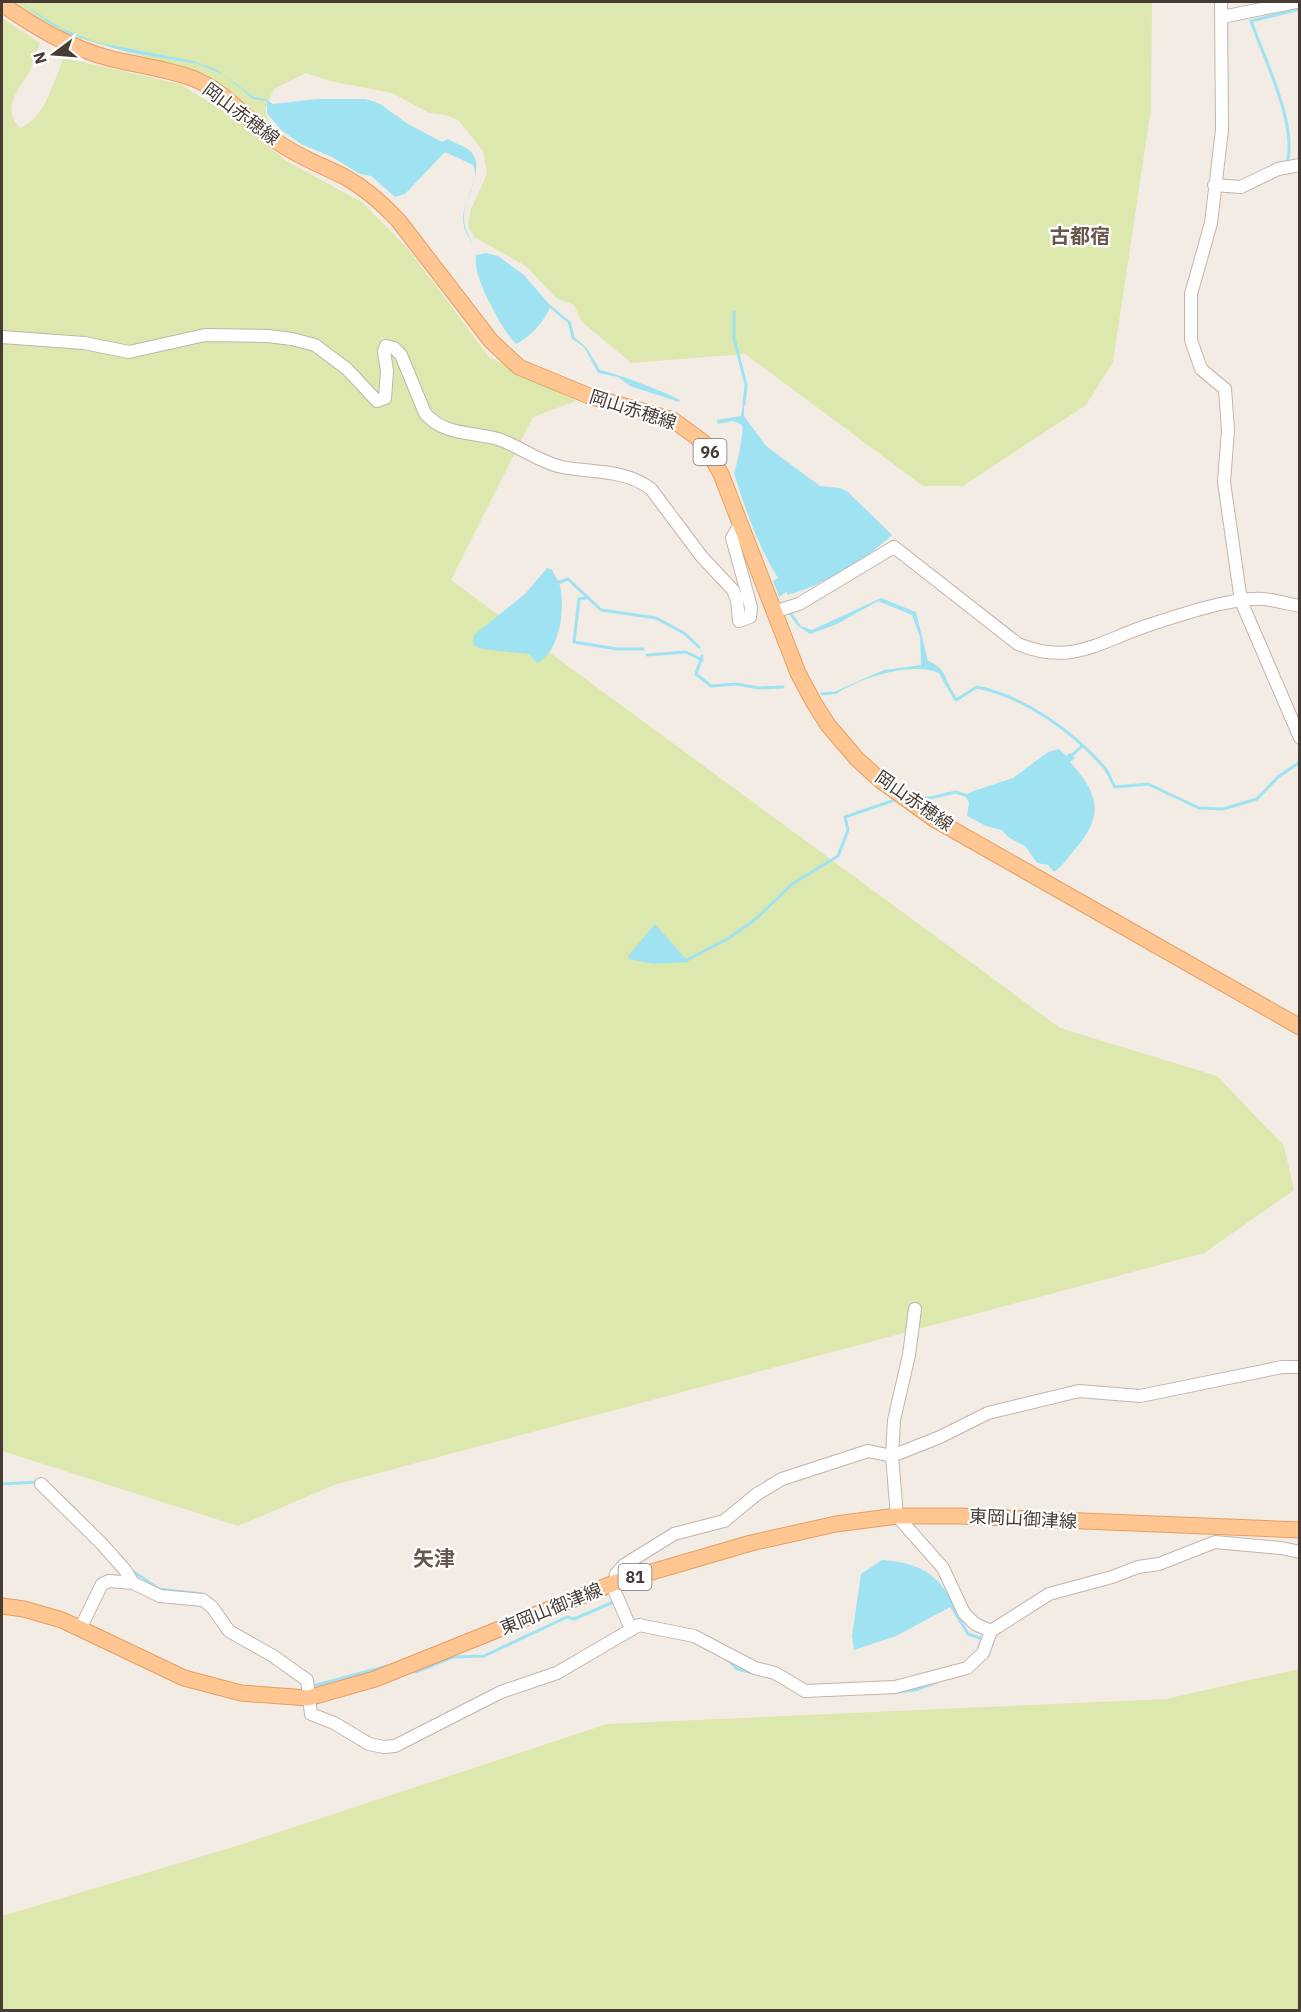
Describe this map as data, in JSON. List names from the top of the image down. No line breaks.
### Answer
{"streets":{"main road":["岡山赤穂線","96","東岡山御津線","81"]},"districts":["古都宿","矢津"],"north":"left"}
